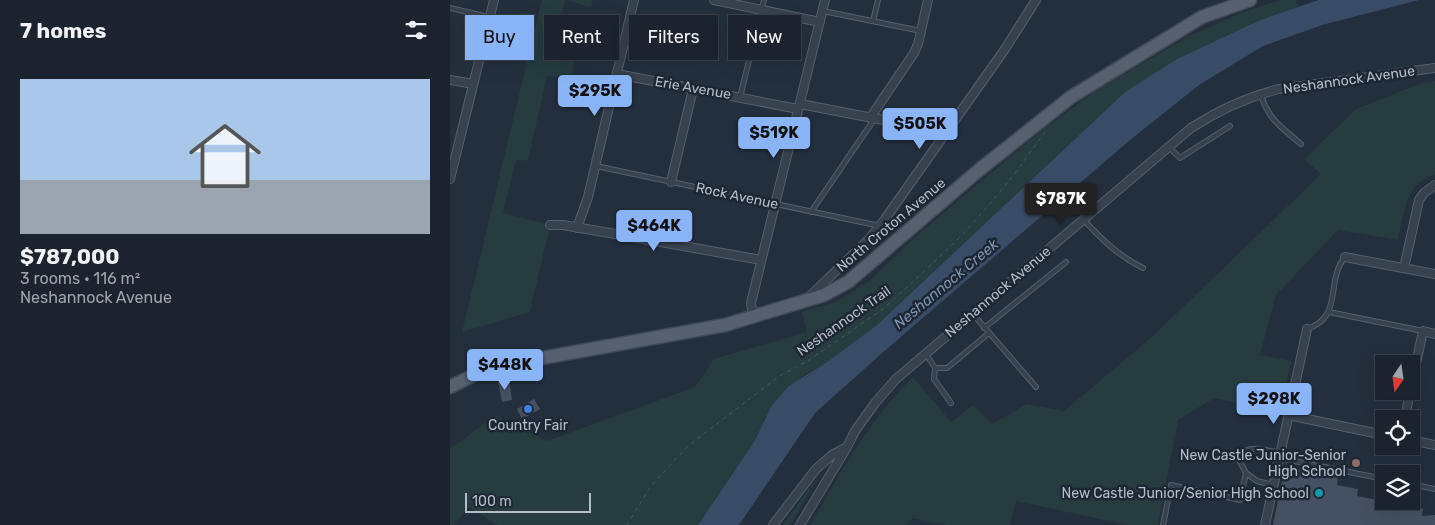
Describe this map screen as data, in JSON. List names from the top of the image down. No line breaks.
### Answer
{"streets":{"main road":["North Croton Avenue"],"street":["Neshannock Avenue","Erie Avenue"],"lane":["Rock Avenue"],"path":["Neshannock Trail"]},"water":["Neshannock Creek"],"places":["Country Fair","New Castle Junior-Senior High School","New Castle Junior/Senior High School"],"scale_bar":"100 m","north":"bottom","page":{"heading":"7 homes","chip":["Buy","Rent","Filters","New"],"list":[{"name":"$787,000","note":"3 rooms · 116 m² · Neshannock Avenue"}],"price":["$295K","$505K","$519K","$787K","$464K","$448K","$298K"],"scale":"100 m"}}
